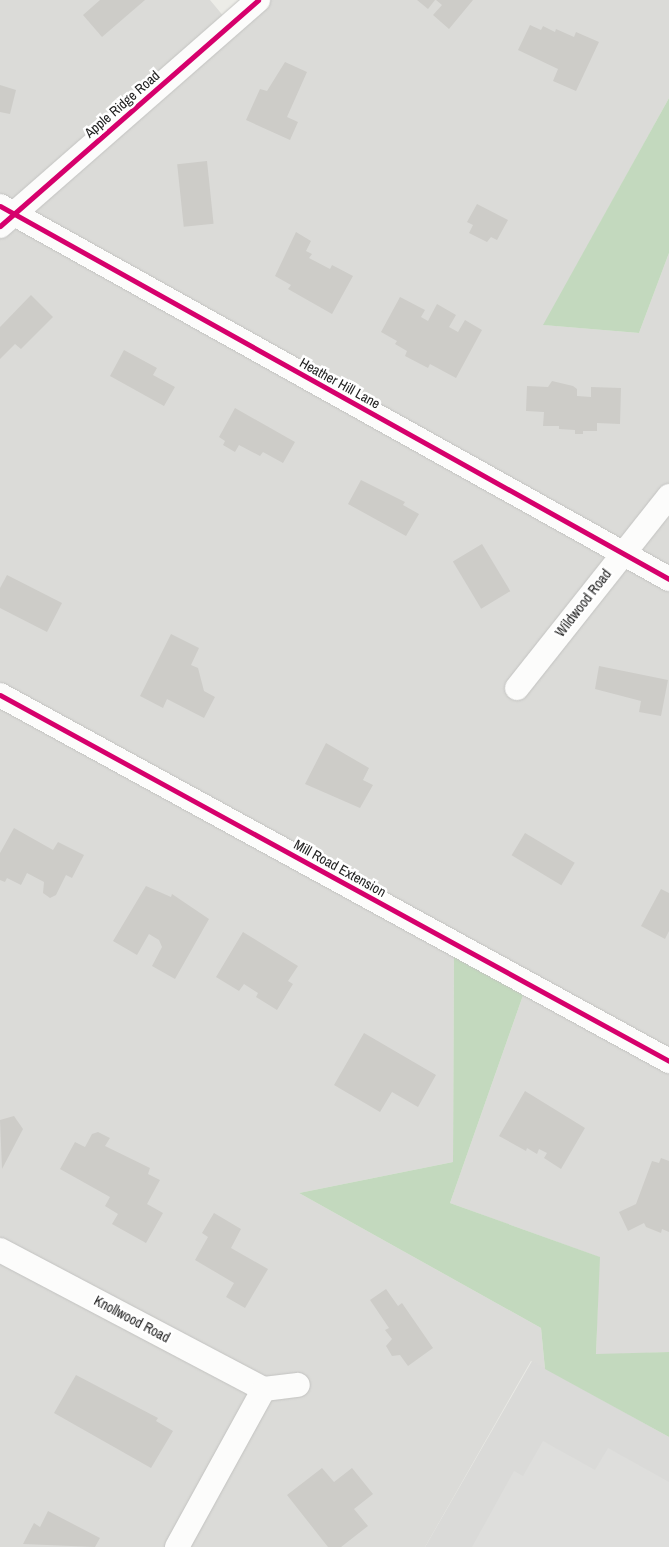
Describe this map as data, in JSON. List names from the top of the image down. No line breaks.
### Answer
{"streets":{"street":["Apple Ridge Road","Heather Hill Lane","Wildwood Road","Mill Road Extension","Knollwood Road"]},"crossings":[["Apple Ridge Road","Heather Hill Lane"],["Heather Hill Lane","Wildwood Road"]]}
